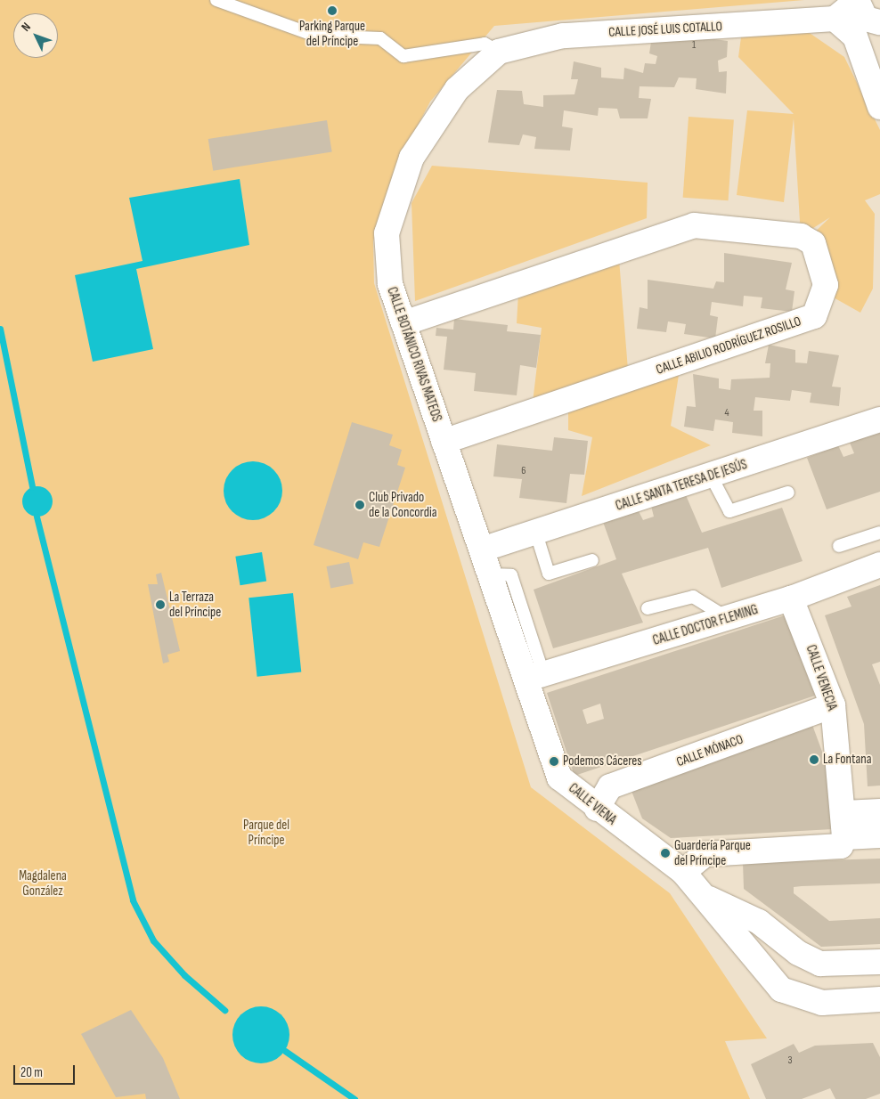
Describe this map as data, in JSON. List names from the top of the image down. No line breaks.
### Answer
{"streets":{"street":["CALLE JOSÉ LUIS COTALLO","CALLE ABILIO RODRÍGUEZ ROSILLO","CALLE BOTÁNICO RIVAS MATEOS","CALLE SANTA TERESA DE JESÚS","CALLE DOCTOR FLEMING","CALLE VENECIA","CALLE MÓNACO","CALLE VIENA"]},"crossings":[["CALLE JOSÉ LUIS COTALLO","CALLE BOTÁNICO RIVAS MATEOS"],["CALLE ABILIO RODRÍGUEZ ROSILLO","CALLE BOTÁNICO RIVAS MATEOS"],["CALLE BOTÁNICO RIVAS MATEOS","CALLE SANTA TERESA DE JESÚS"],["CALLE BOTÁNICO RIVAS MATEOS","CALLE DOCTOR FLEMING"],["CALLE BOTÁNICO RIVAS MATEOS","CALLE VIENA"],["CALLE DOCTOR FLEMING","CALLE VENECIA"],["CALLE DOCTOR FLEMING","CALLE VIENA"],["CALLE VENECIA","CALLE MÓNACO"],["CALLE MÓNACO","CALLE VIENA"]],"parks":["Parque del Príncipe","Magdalena González"],"places":["Parking Parque del Príncipe","Club Privado de la Concordia","La Terraza del Príncipe","La Fontana","Podemos Cáceres","Guardería Parque del Príncipe"],"house_numbers":["1","4","6","3"],"scale_bar":"20 m","north":"top left"}
